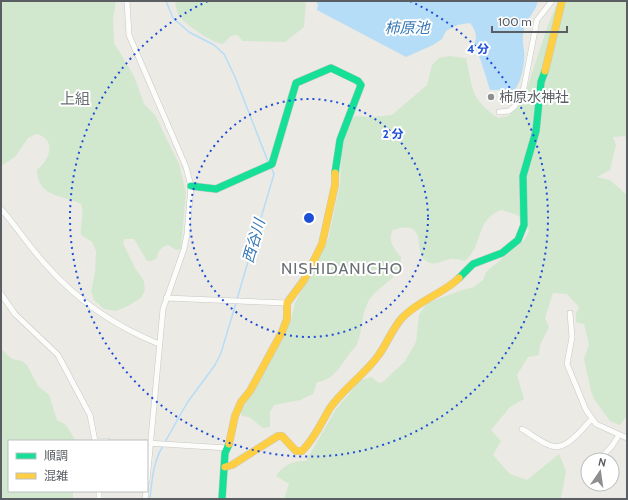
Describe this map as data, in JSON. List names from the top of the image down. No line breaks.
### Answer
{"districts":["上組","NISHIDANICHO"],"water":["柿原池","西谷川"],"places":["柿原水神社"],"legend":["順調","混雑"],"scale_bar":"100 m","north":"top","rings":["4 分","2 分"]}
